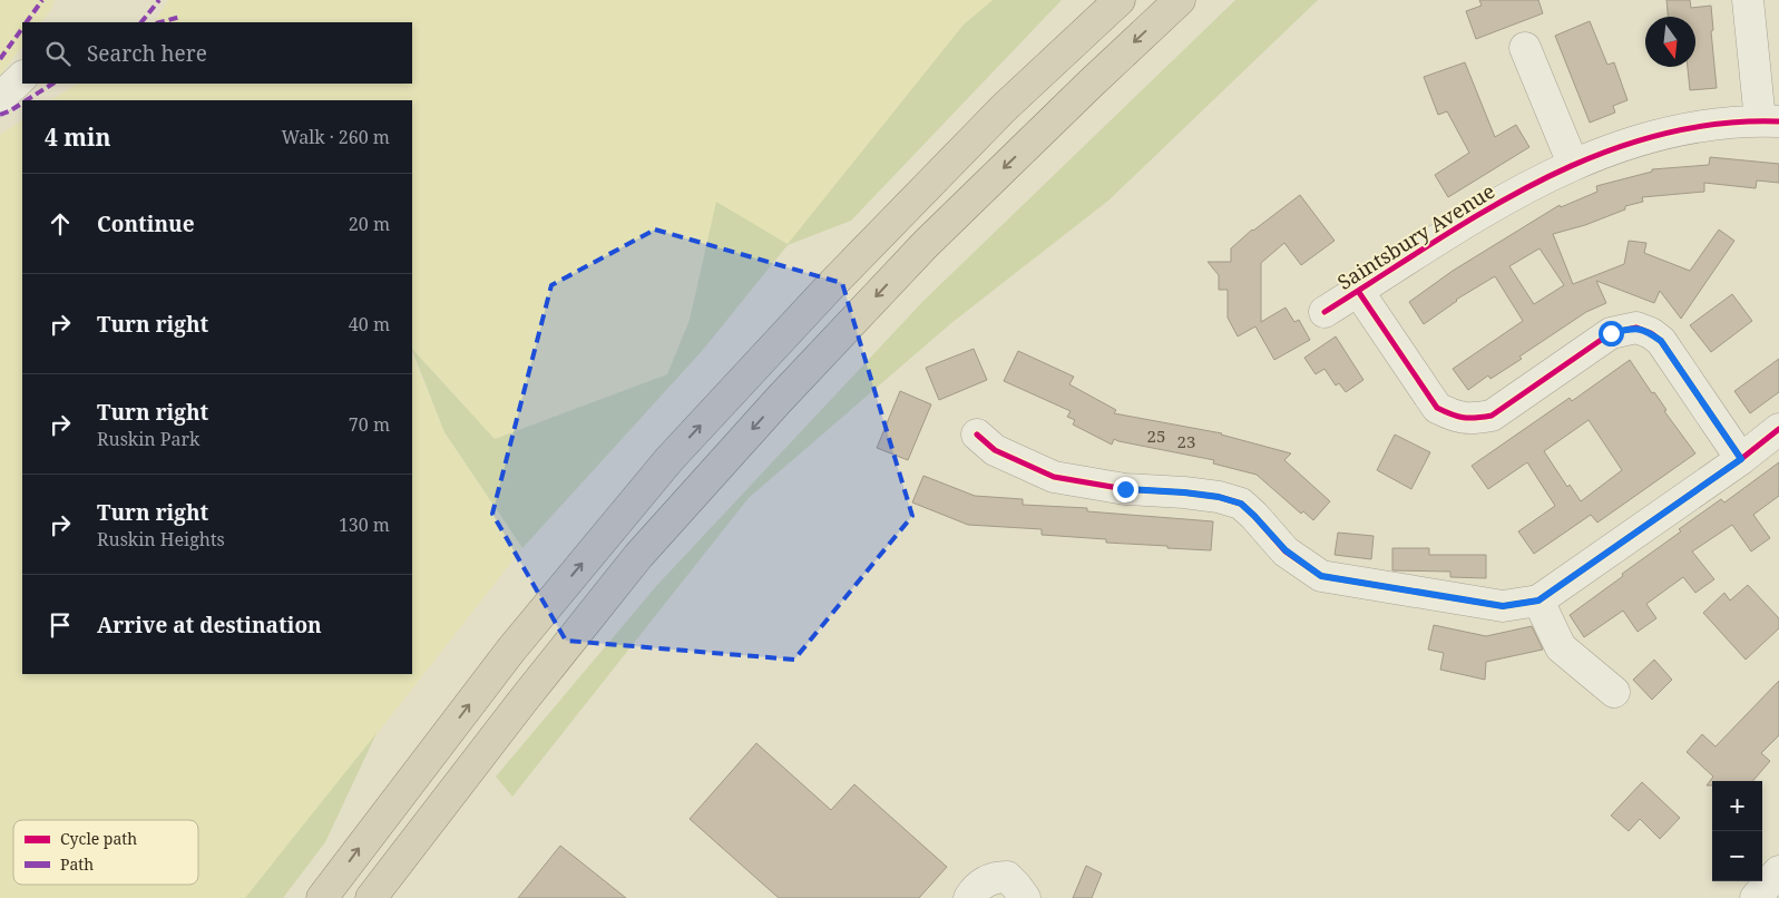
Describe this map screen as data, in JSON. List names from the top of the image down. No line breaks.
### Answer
{"streets":{"street":["Saintsbury Avenue"]},"house_numbers":["25","23"],"legend":["Cycle path","Path"],"north":"bottom","page":{"search":"Search here","heading":["4 min","Walk · 260 m"],"list":[["Continue","20 m"],["Turn right","40 m"],["Turn right","Ruskin Park","70 m"],["Turn right","Ruskin Heights","130 m"],"Arrive at destination"],"map_buttons":["+","−"]}}
